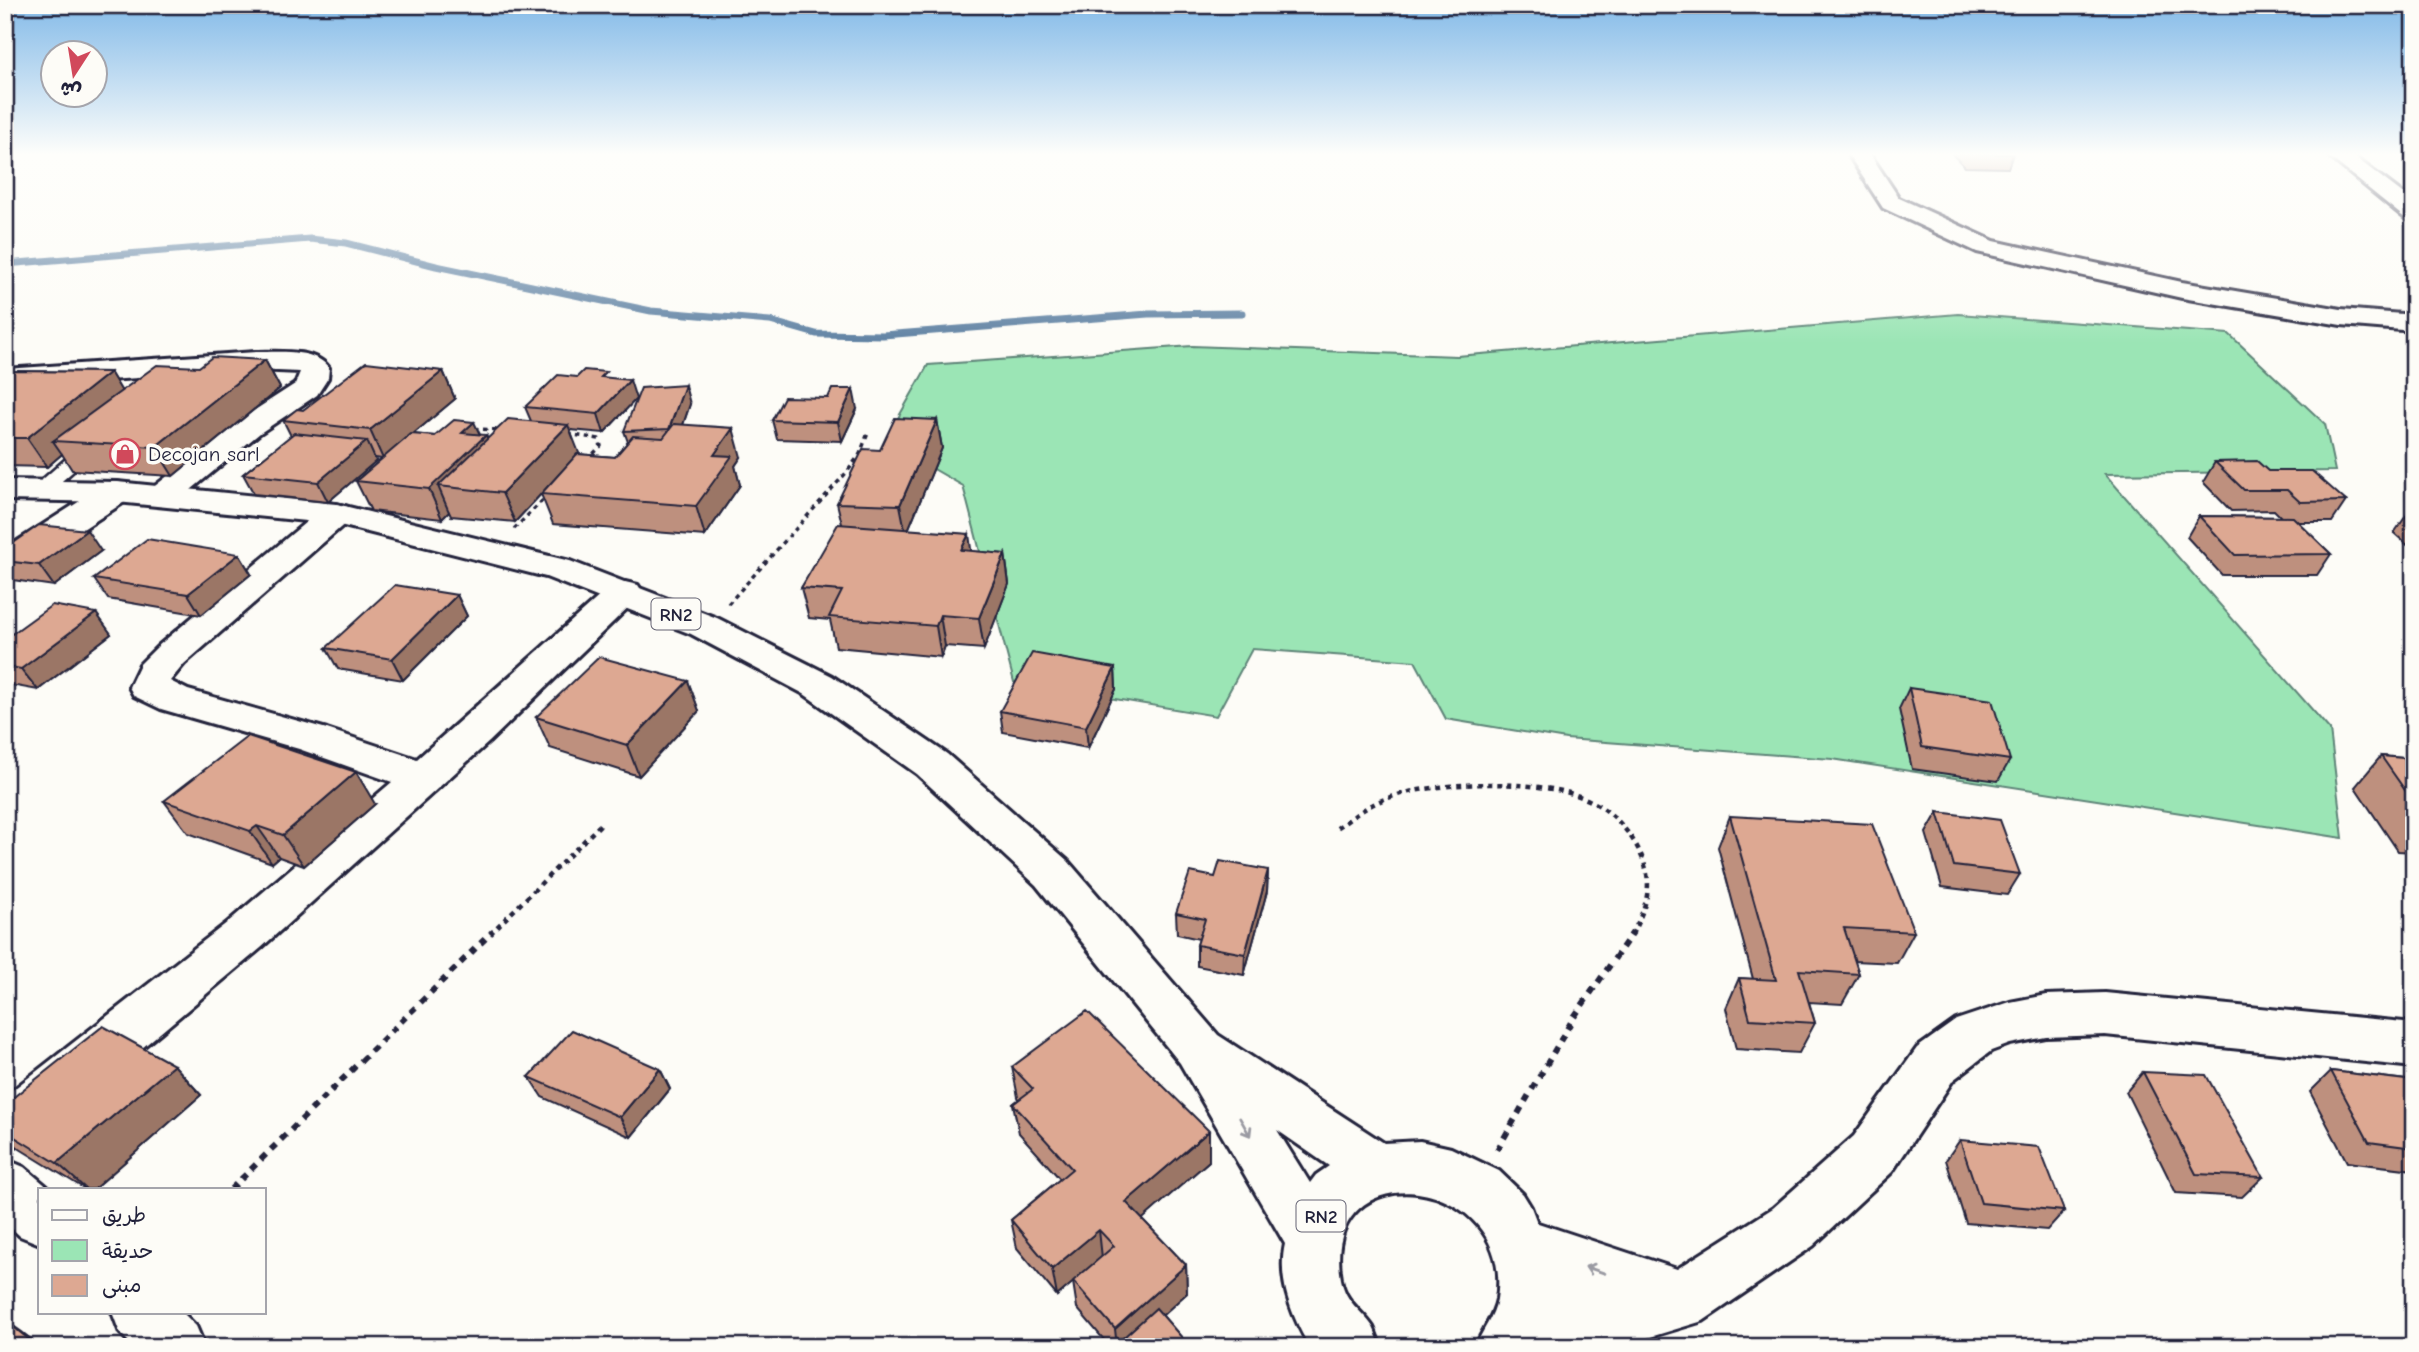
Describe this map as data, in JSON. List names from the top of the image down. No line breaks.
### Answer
{"streets":{"street":["RN2"]},"places":{"shop":["Decojan sarl"]},"legend":["طريق","حديقة","مبنى"],"north":"bottom"}
